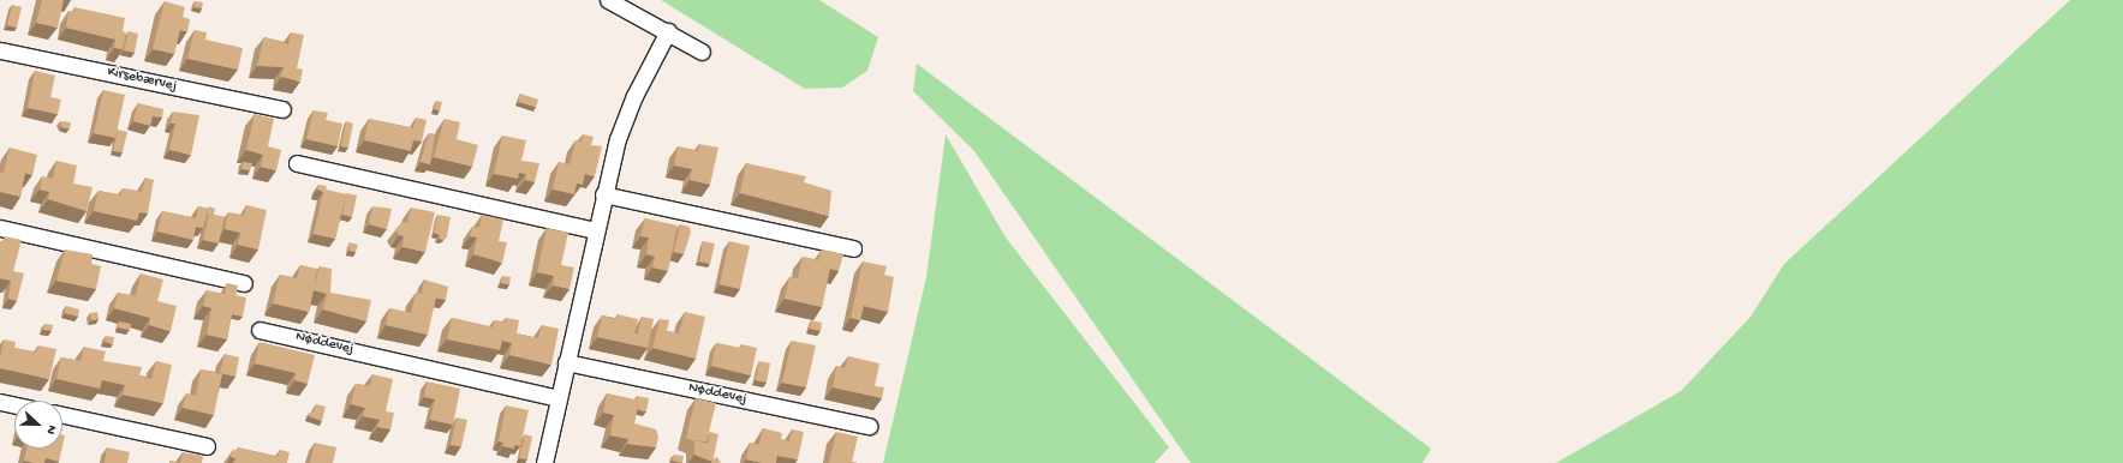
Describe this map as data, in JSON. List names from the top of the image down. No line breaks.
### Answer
{"streets":{"street":["Kirsebærvej","Nøddevej"]},"north":"right"}
